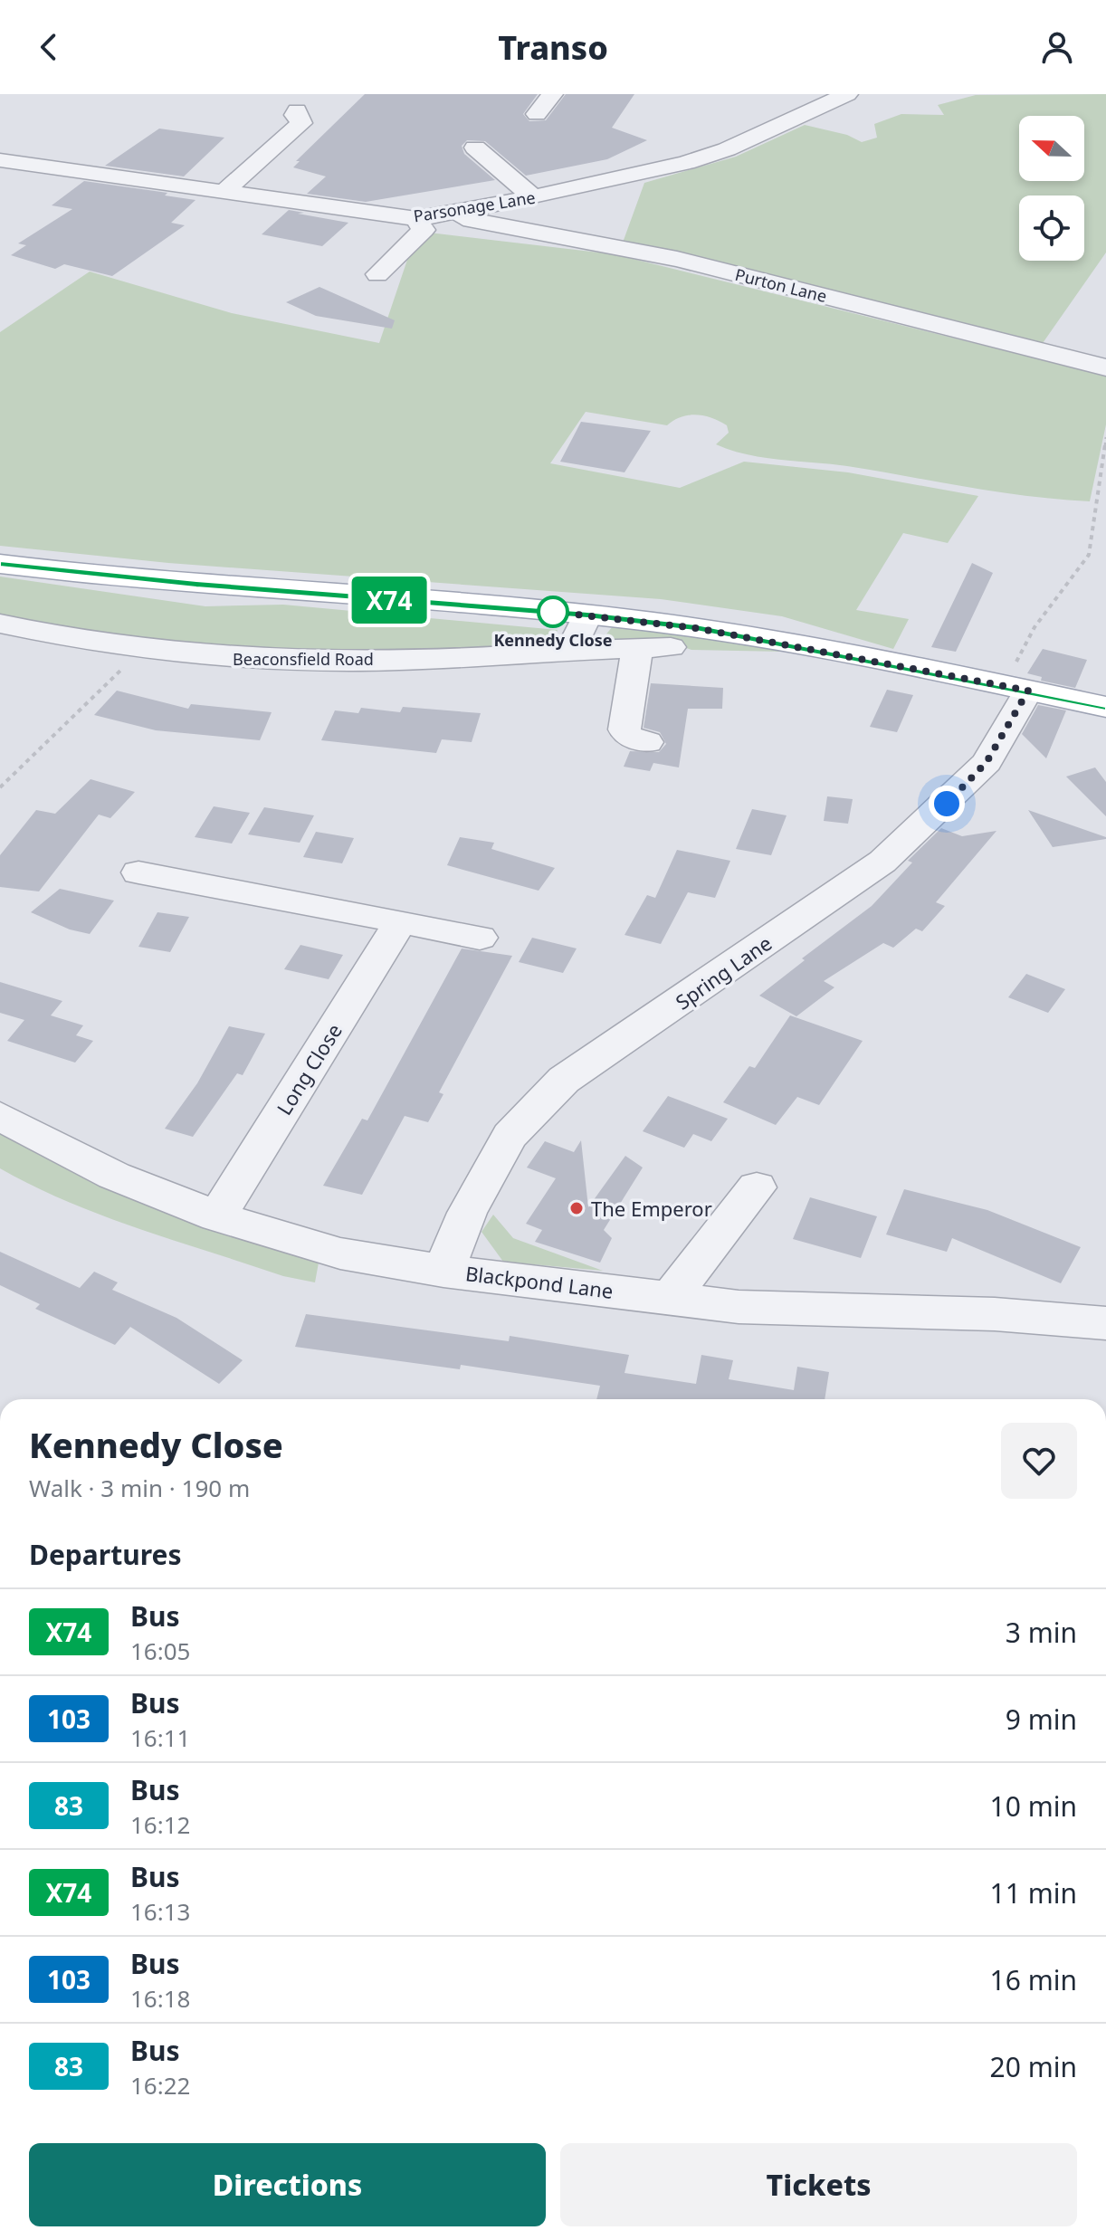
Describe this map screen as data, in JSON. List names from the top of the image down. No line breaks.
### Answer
{"streets":{"street":["Parsonage Lane","Purton Lane","Beaconsfield Road","Spring Lane","Long Close","Blackpond Lane"]},"crossings":[["Parsonage Lane","Purton Lane"],["Spring Lane","Blackpond Lane"],["Long Close","Blackpond Lane"]],"places":["Kennedy Close","The Emperor"],"lines":["bus line X74"],"north":"left","page":{"header":"Transo","on_map":"X74","heading":[["Kennedy Close","Walk · 3 min · 190 m"],"Departures"],"list":[{"mark":"X74","name":"Bus","note":"16:05","value":"3 min"},{"mark":"103","name":"Bus","note":"16:11","value":"9 min"},{"mark":"83","name":"Bus","note":"16:12","value":"10 min"},{"mark":"X74","name":"Bus","note":"16:13","value":"11 min"},{"mark":"103","name":"Bus","note":"16:18","value":"16 min"},{"mark":"83","name":"Bus","note":"16:22","value":"20 min"}],"buttons":["Directions","Tickets"]}}
